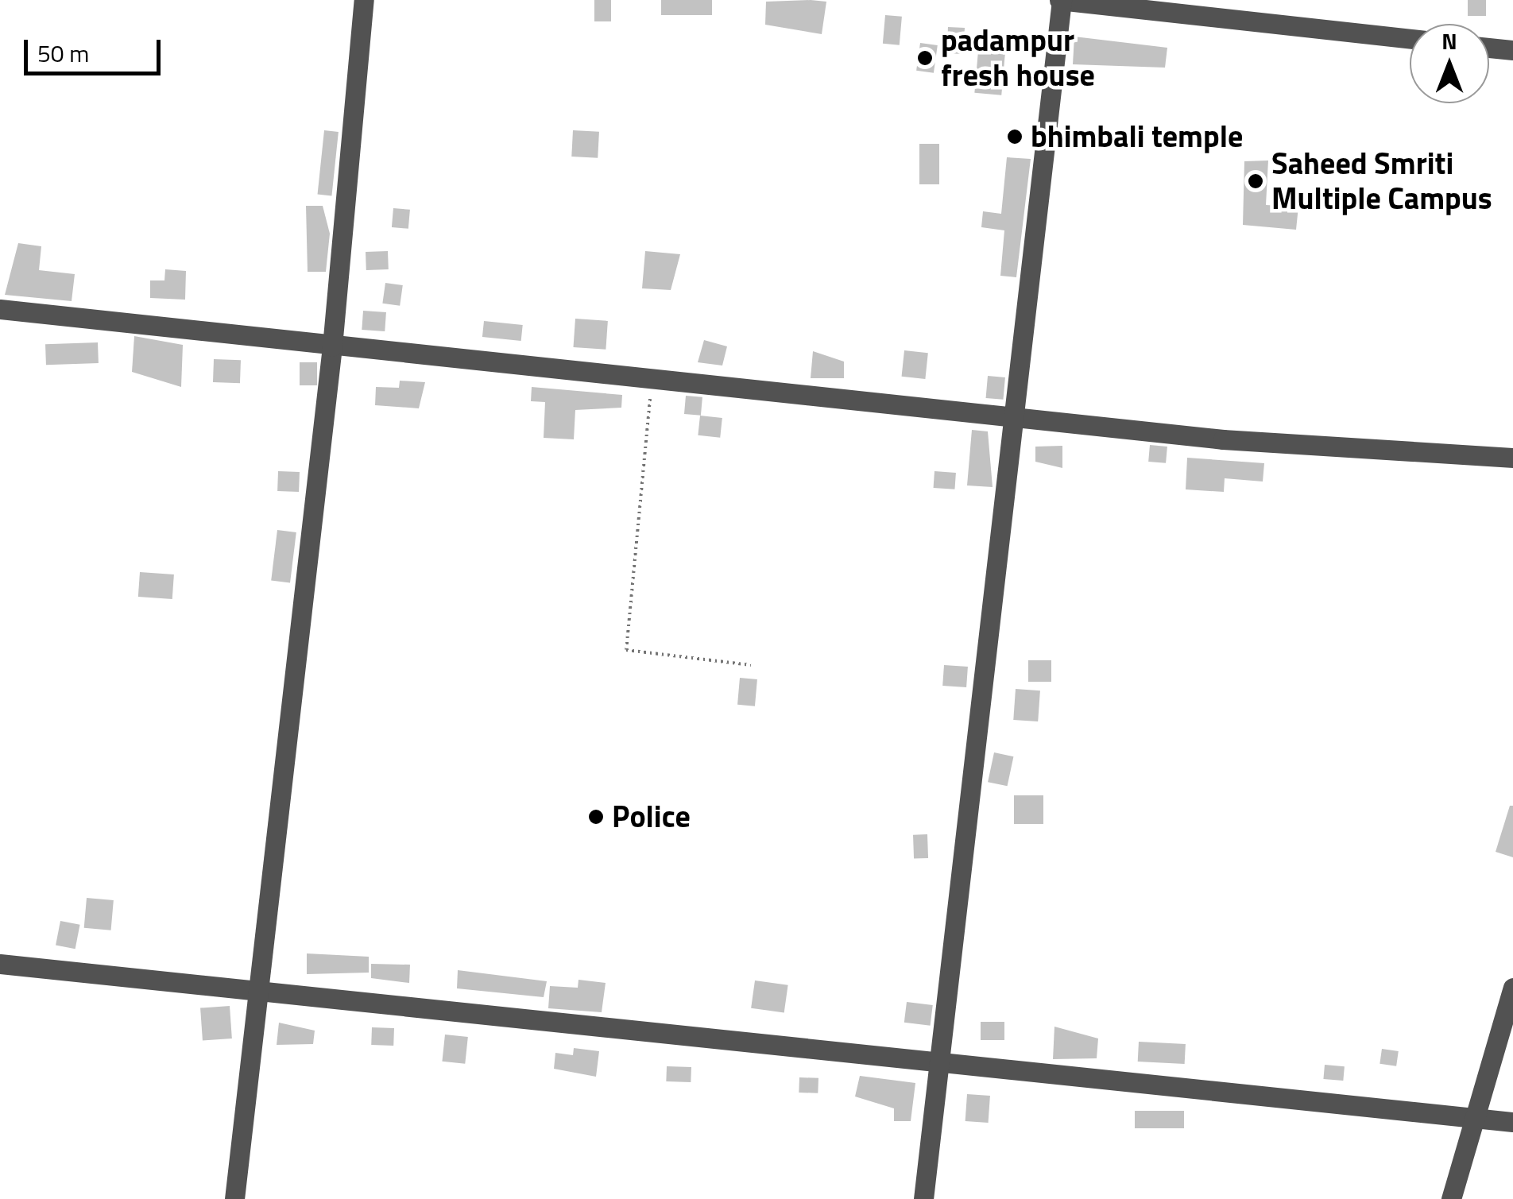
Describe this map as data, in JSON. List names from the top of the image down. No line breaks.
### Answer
{"places":["padampur fresh house","bhimbali temple","Saheed Smriti Multiple Campus","Police"],"scale_bar":"50 m","north":"top"}
